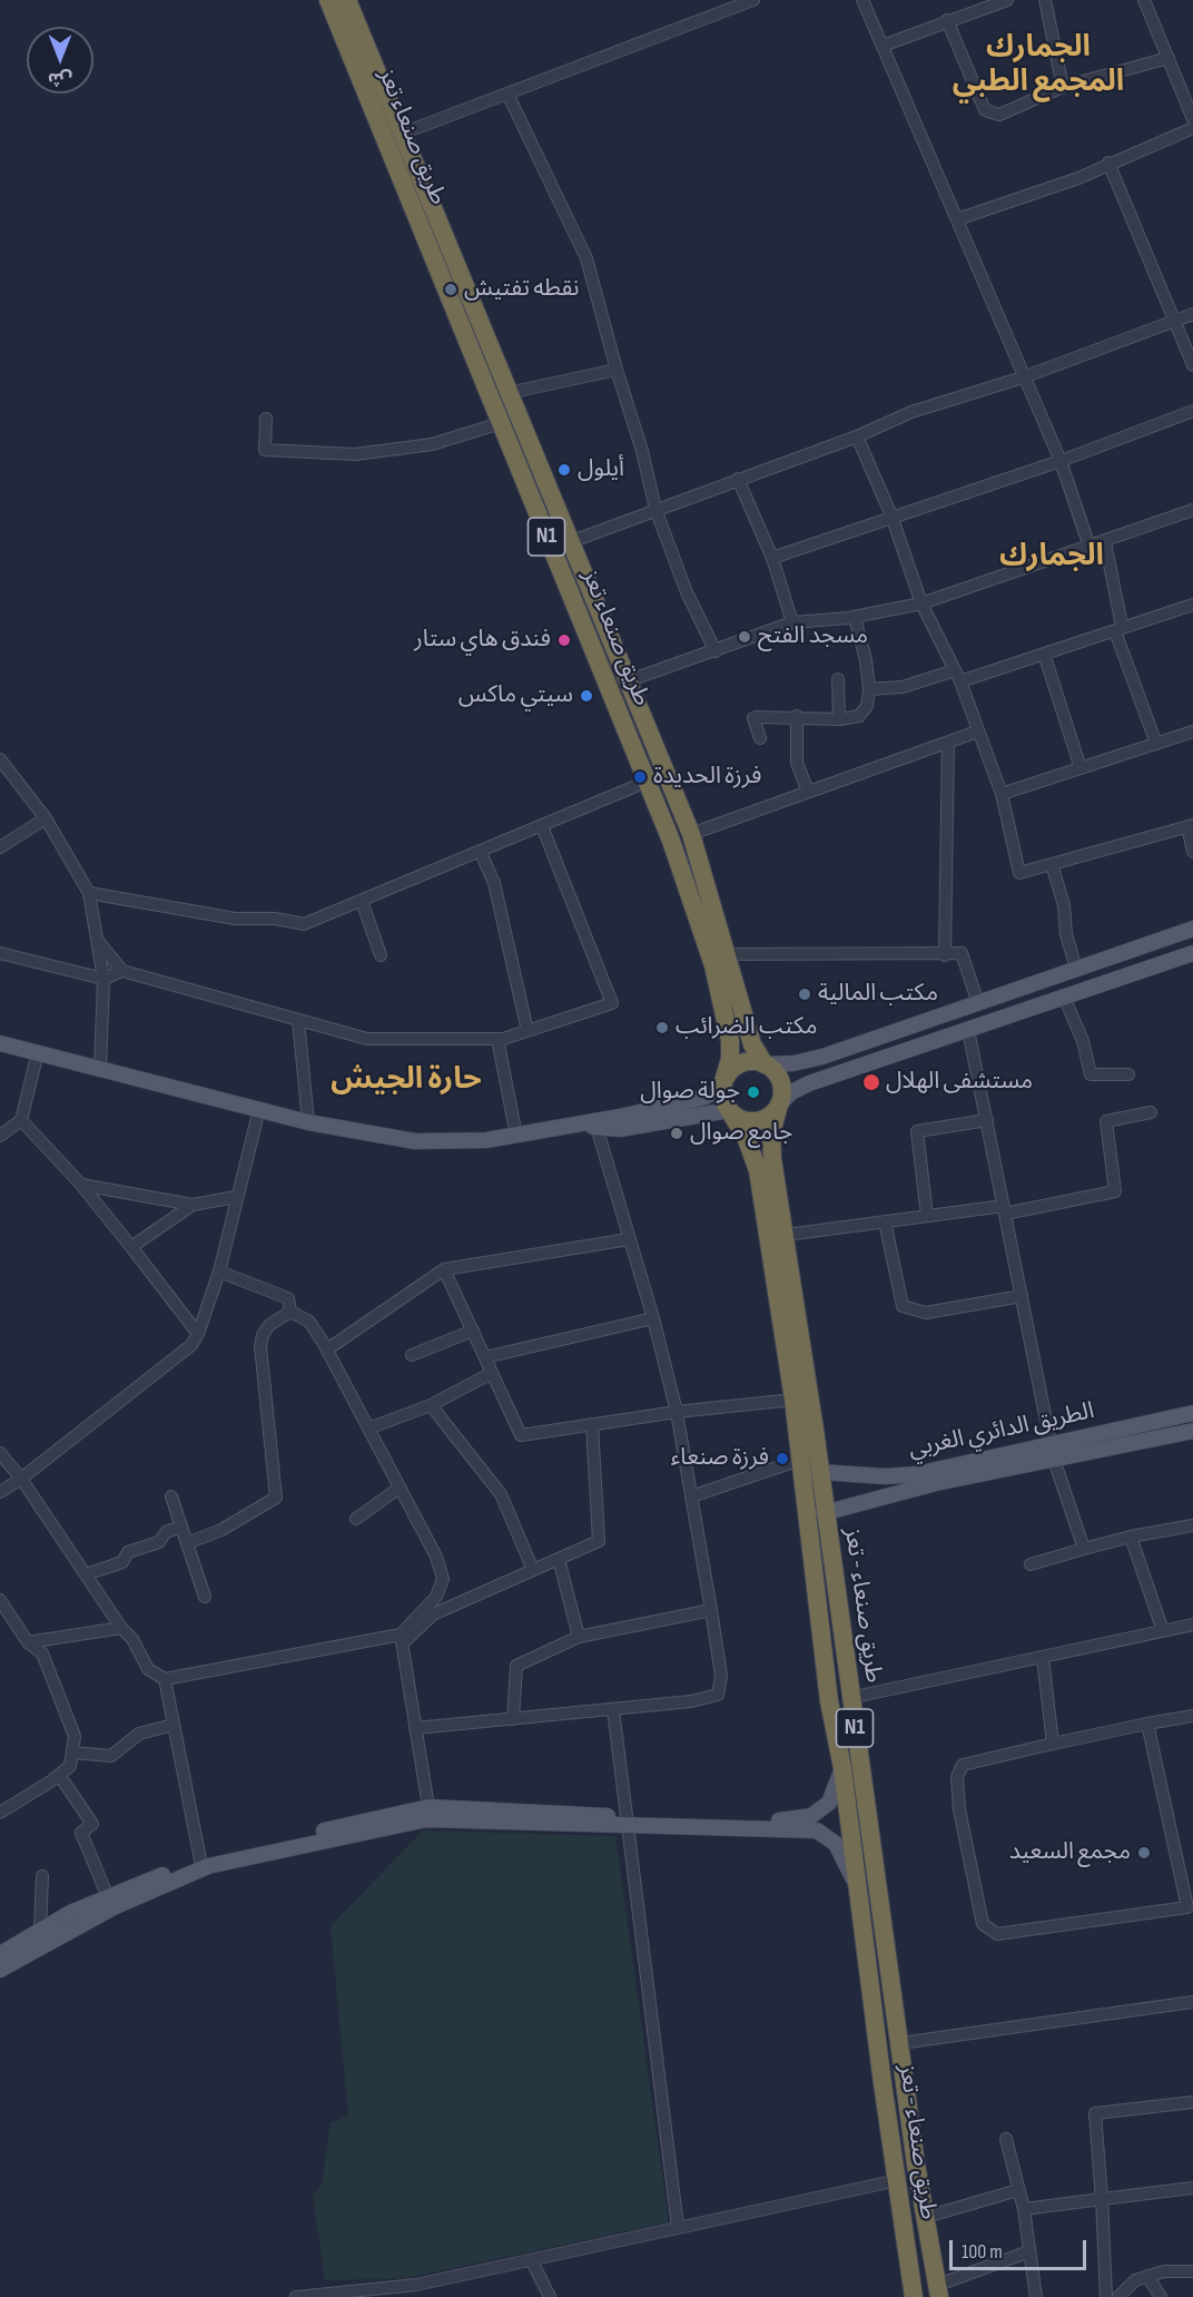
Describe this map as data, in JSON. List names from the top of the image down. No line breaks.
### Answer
{"streets":{"highway":["طريق صنعاء تعز","N1","طريق صنعاء - تعز"],"main road":["الطريق الدائري الغربي"]},"crossings":[["الطريق الدائري الغربي","طريق صنعاء - تعز"]],"districts":["الجمارك المجمع الطبي","الجمارك","حارة الجيش"],"places":["نقطه تفتيش","أيلول","مسجد الفتح","فندق هاي ستار","سيتي ماكس","فرزة الحديدة","مكتب المالية","مكتب الضرائب","مستشفى الهلال","جولة صوال","جامع صوال","فرزة صنعاء","مجمع السعيد"],"scale_bar":"100 m","north":"bottom"}
